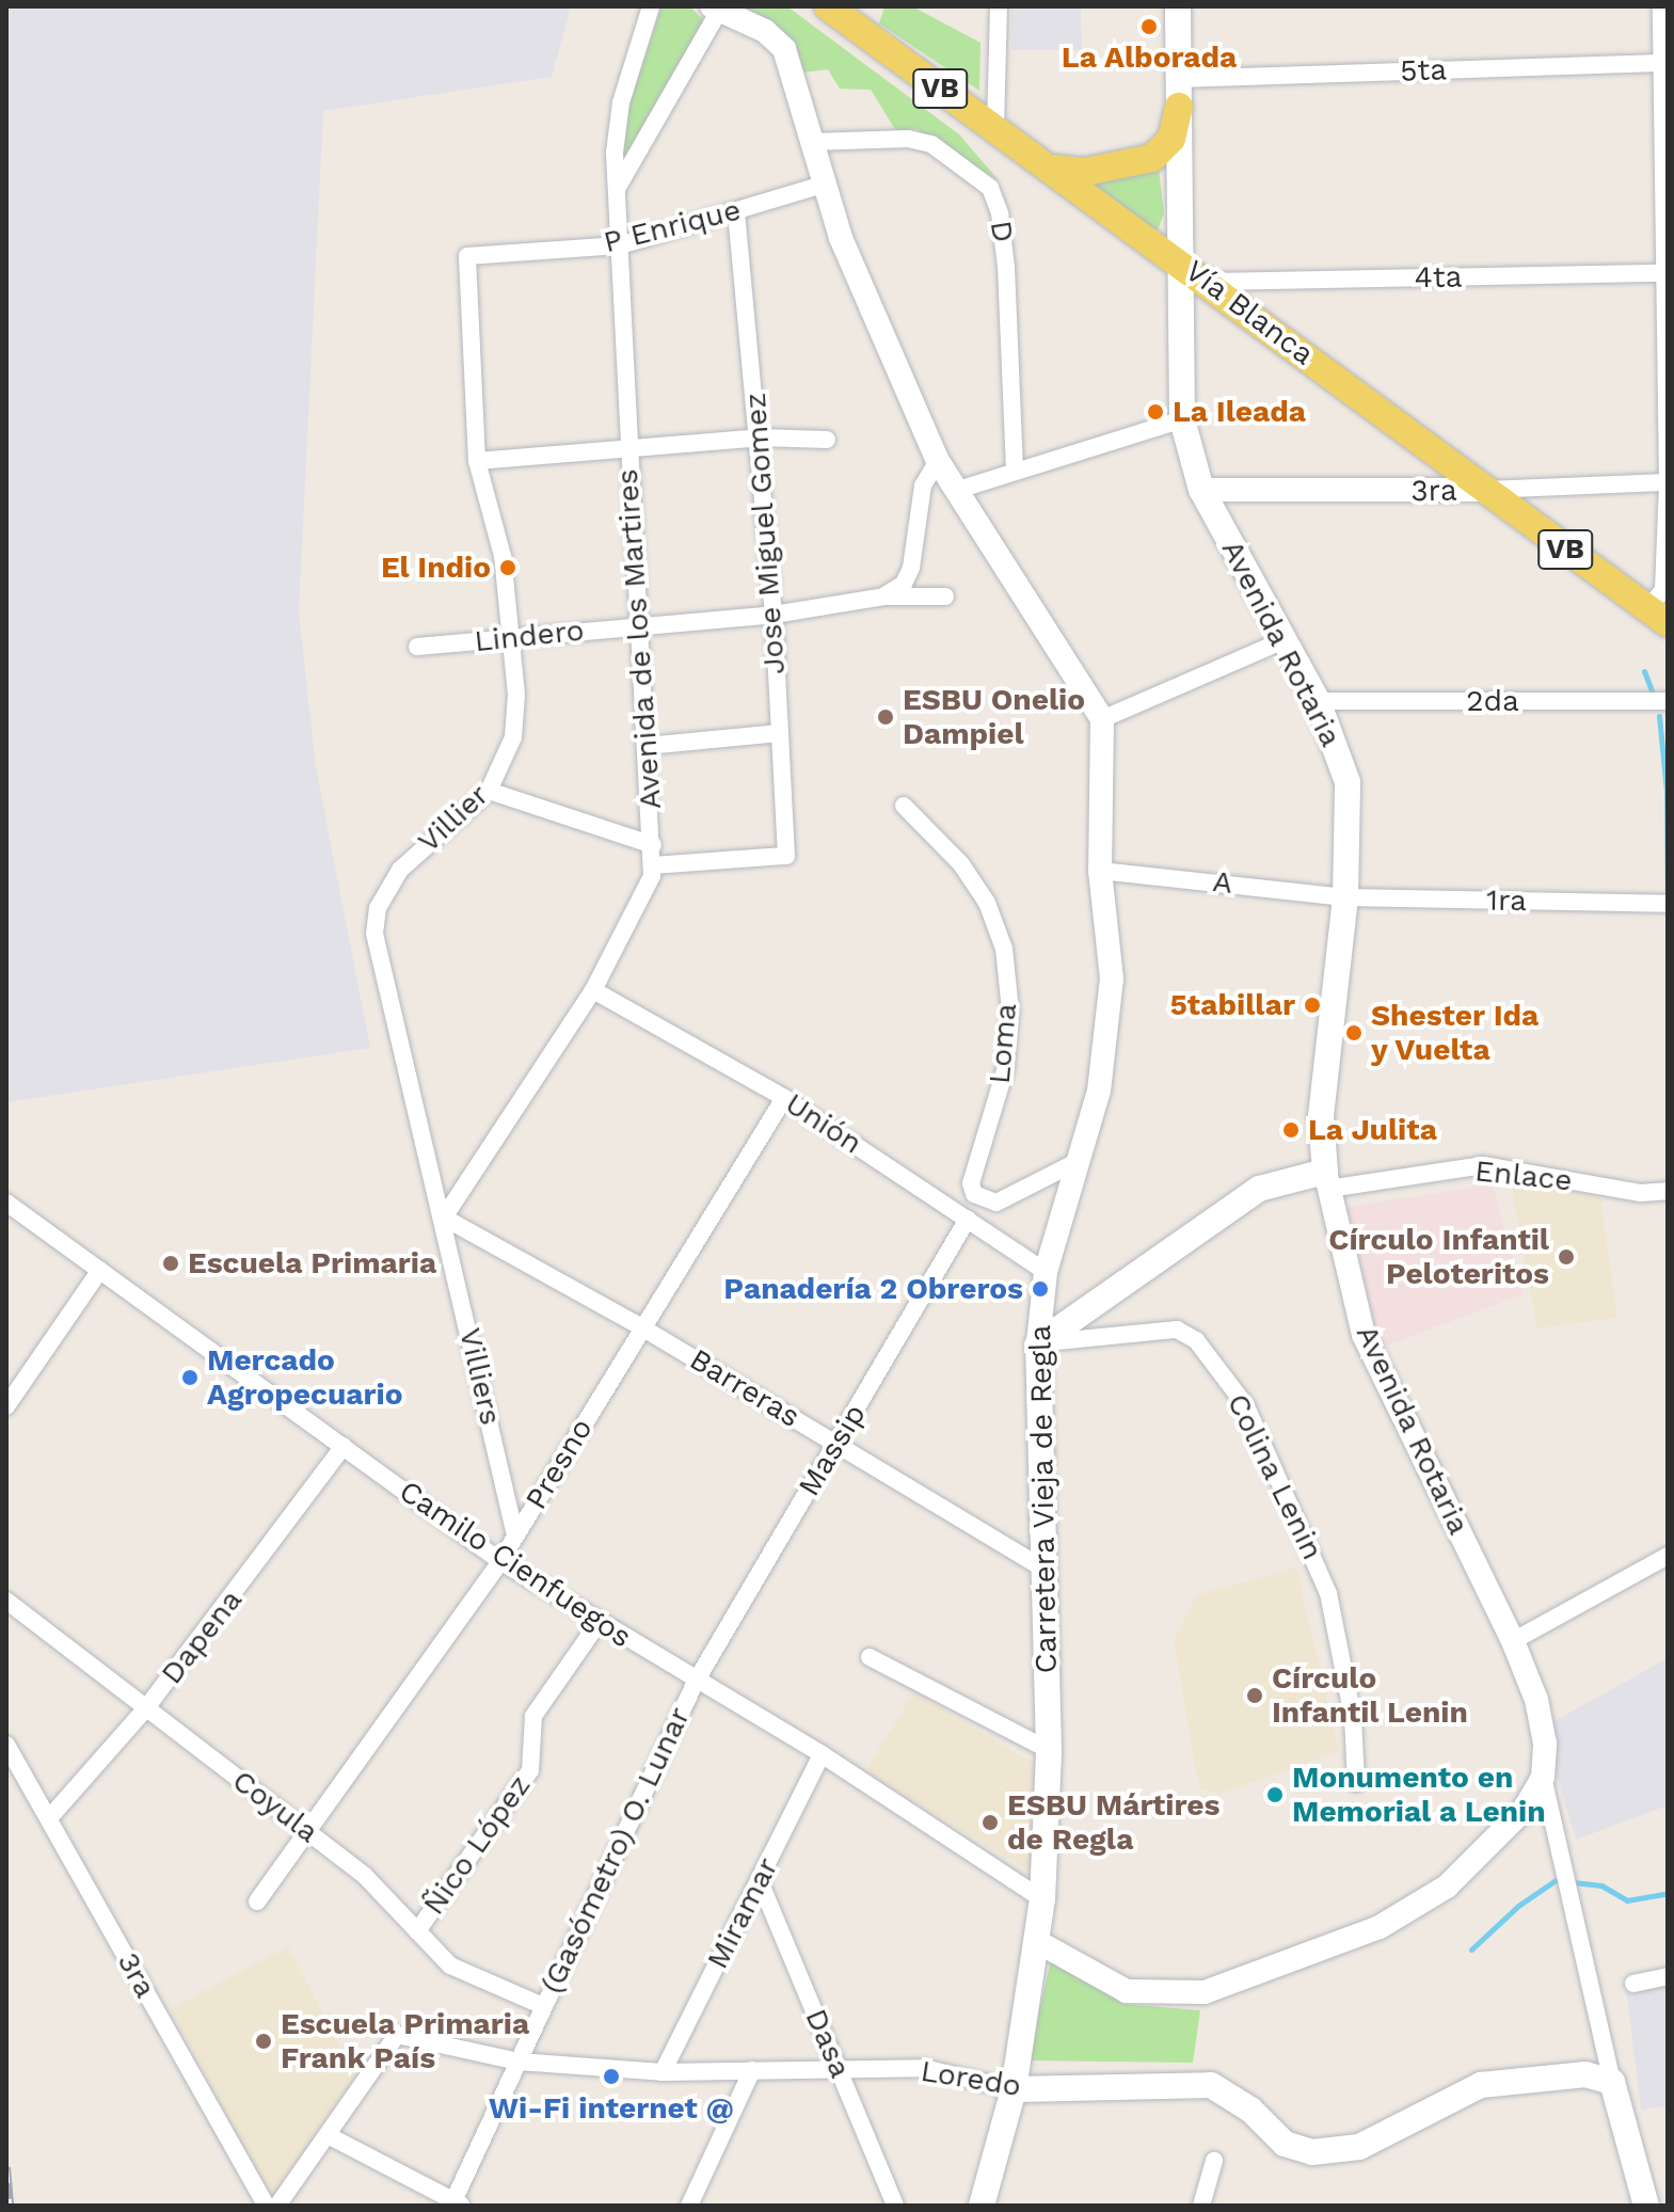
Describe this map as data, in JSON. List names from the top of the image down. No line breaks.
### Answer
{"streets":{"main road":["VB","Vía Blanca","Avenida Rotaria","Enlace","Carretera Vieja de Regla","Loredo"],"street":["5ta","P Enrique","D","4ta","3ra","Jose Miguel Gomez","Lindero","Avenida de los Martires","2da","Villier","A","1ra","Loma","Unión","Villiers","Barreras","Massip","Presno","Colina Lenin","Camilo Cienfuegos","Dapena","Coyula","Ñico López","(Gasómetro) O. Lunar","Miramar","Dasa"]},"crossings":[["5ta","Avenida Rotaria"],["P Enrique","Jose Miguel Gomez"],["P Enrique","Avenida de los Martires"],["P Enrique","Villier"],["4ta","Vía Blanca"],["Vía Blanca","3ra"],["Vía Blanca","Avenida Rotaria"],["3ra","Avenida Rotaria"],["3ra","Dapena"],["Jose Miguel Gomez","Lindero"],["Jose Miguel Gomez","Avenida de los Martires"],["Lindero","Avenida de los Martires"],["Lindero","Villier"],["Avenida de los Martires","Villier"],["Avenida de los Martires","Unión"],["Avenida de los Martires","Villiers"],["Avenida de los Martires","Barreras"],["Avenida Rotaria","2da"],["Avenida Rotaria","A"],["Avenida Rotaria","1ra"],["Avenida Rotaria","Enlace"],["Avenida Rotaria","Loredo"],["Villier","Villiers"],["Villier","Barreras"],["A","1ra"],["A","Carretera Vieja de Regla"],["Loma","Carretera Vieja de Regla"],["Unión","Massip"],["Unión","Presno"],["Unión","Carretera Vieja de Regla"],["Enlace","Colina Lenin"],["Enlace","Carretera Vieja de Regla"],["Villiers","Barreras"],["Villiers","Presno"],["Barreras","Massip"],["Barreras","Presno"],["Barreras","Carretera Vieja de Regla"],["Massip","Camilo Cienfuegos"],["Massip","(Gasómetro) O. Lunar"],["Presno","Camilo Cienfuegos"],["Presno","Coyula"],["Colina Lenin","Carretera Vieja de Regla"],["Carretera Vieja de Regla","Camilo Cienfuegos"],["Carretera Vieja de Regla","Loredo"],["Camilo Cienfuegos","Dapena"],["Camilo Cienfuegos","Ñico López"],["Camilo Cienfuegos","(Gasómetro) O. Lunar"],["Camilo Cienfuegos","Miramar"],["Dapena","Coyula"],["Coyula","Ñico López"],["Coyula","(Gasómetro) O. Lunar"],["(Gasómetro) O. Lunar","Loredo"],["Miramar","Dasa"],["Miramar","Loredo"],["Dasa","Loredo"]],"places":["La Alborada","La Ileada","El Indio","ESBU Onelio Dampiel","5tabillar","Shester Ida y Vuelta","La Julita","Círculo Infantil Peloteritos","Escuela Primaria","Panadería 2 Obreros","Mercado Agropecuario","Círculo Infantil Lenin","Monumento en Memorial a Lenin","ESBU Mártires de Regla","Escuela Primaria Frank País","Wi-Fi internet @"]}
